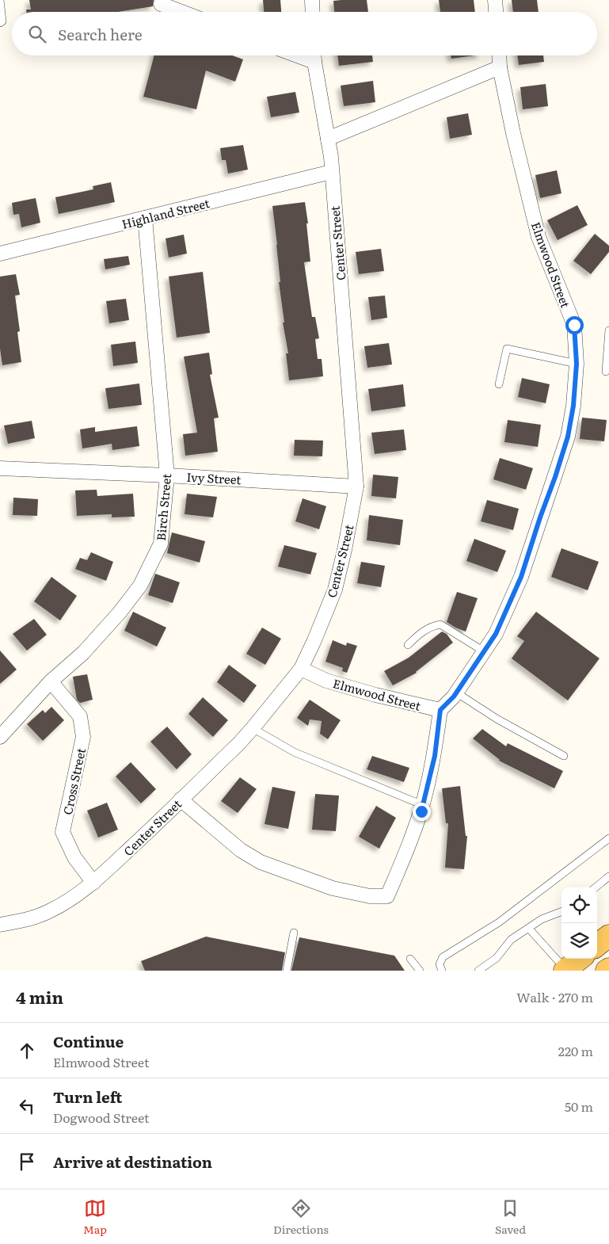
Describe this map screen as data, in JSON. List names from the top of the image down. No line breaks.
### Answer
{"streets":{"street":["Highland Street","Center Street","Elmwood Street","Ivy Street","Birch Street","Cross Street"]},"crossings":[["Highland Street","Center Street"],["Highland Street","Birch Street"],["Center Street","Elmwood Street"],["Center Street","Ivy Street"],["Center Street","Cross Street"],["Ivy Street","Birch Street"],["Birch Street","Cross Street"]],"page":{"search":"Search here","heading":["4 min","Walk · 270 m"],"list":[["Continue","Elmwood Street","220 m"],["Turn left","Dogwood Street","50 m"],"Arrive at destination"],"nav":["Map","Directions","Saved"]}}
